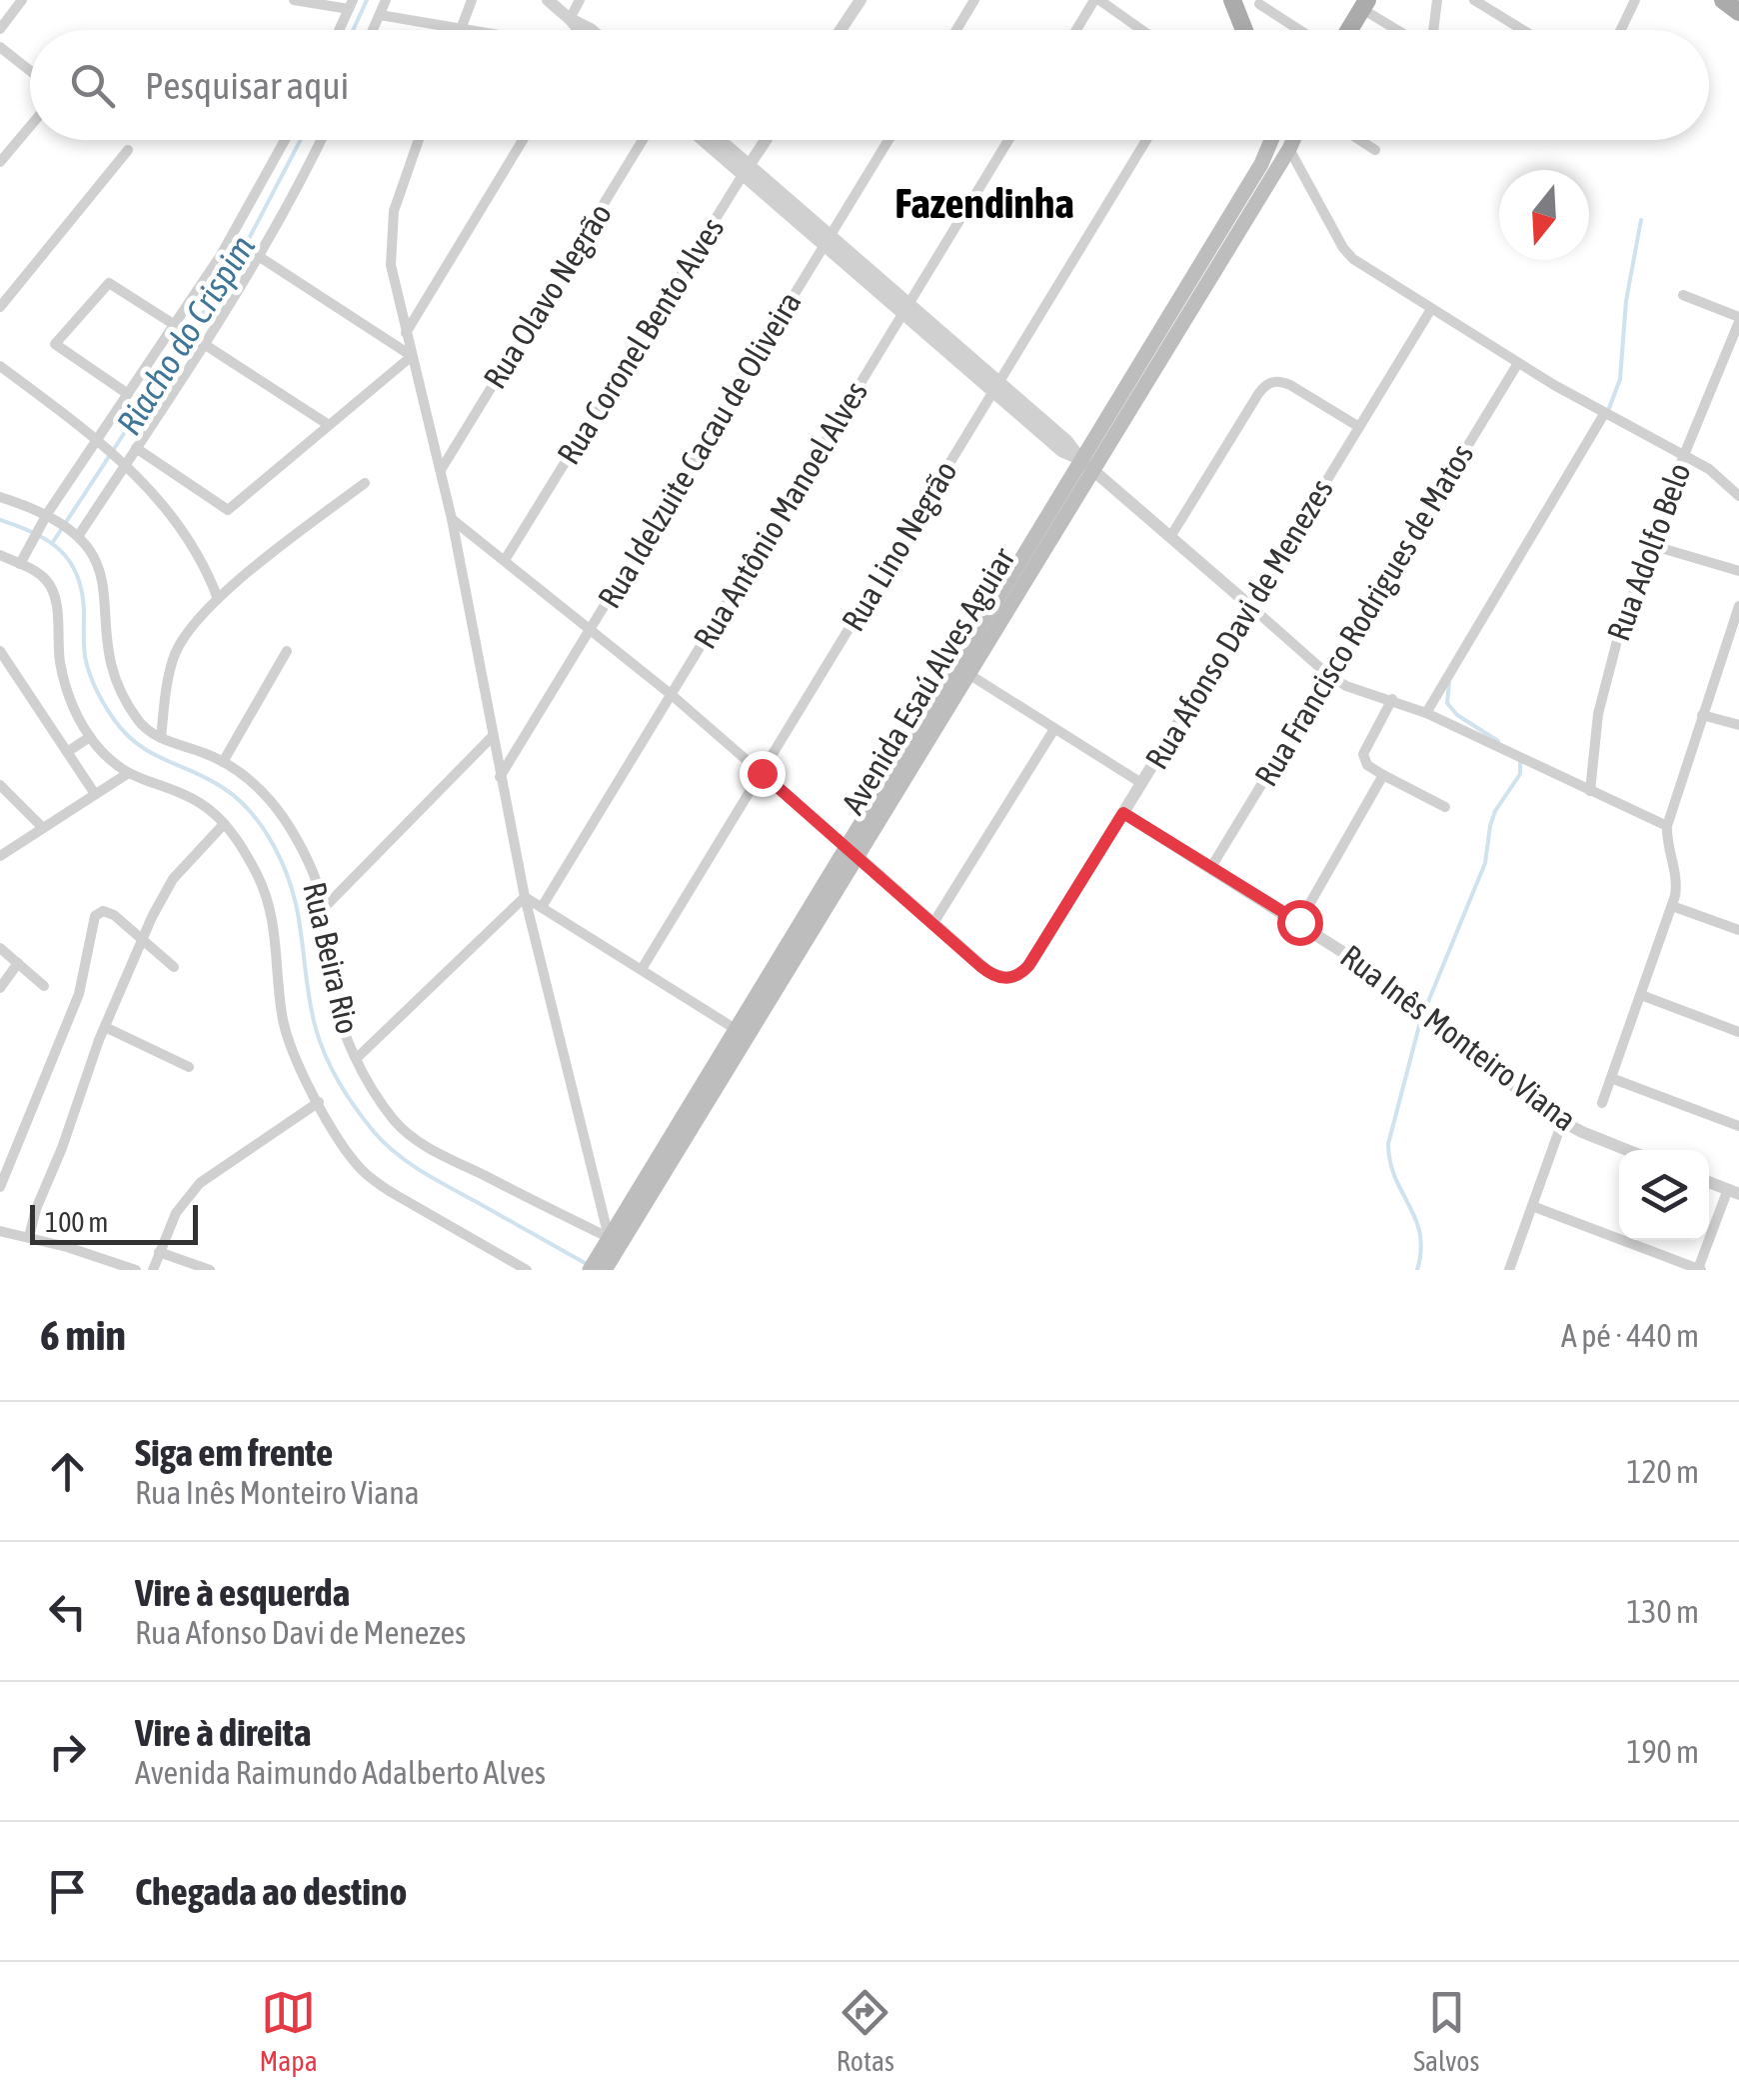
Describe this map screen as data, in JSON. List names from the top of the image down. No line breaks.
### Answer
{"streets":{"main road":["Avenida Esaú Alves Aguiar"],"street":["Rua Olavo Negrão","Rua Coronel Bento Alves","Rua Idelzuite Cacau de Oliveira","Rua Antônio Manoel Alves","Rua Lino Negrão","Rua Adolfo Belo","Rua Francisco Rodrigues de Matos","Rua Afonso Davi de Menezes","Rua Beira Rio","Rua Inês Monteiro Viana"]},"crossings":[["Rua Francisco Rodrigues de Matos","Rua Inês Monteiro Viana"],["Rua Afonso Davi de Menezes","Rua Inês Monteiro Viana"],["Avenida Esaú Alves Aguiar","Rua Beira Rio"]],"districts":["Fazendinha"],"water":["Riacho do Crispim"],"scale_bar":"100 m","north":"bottom","page":{"search":"Pesquisar aqui","scale":"100 m","heading":["6 min","A pé · 440 m"],"list":[["Siga em frente","Rua Inês Monteiro Viana","120 m"],["Vire à esquerda","Rua Afonso Davi de Menezes","130 m"],["Vire à direita","Avenida Raimundo Adalberto Alves","190 m"],"Chegada ao destino"],"nav":["Mapa","Rotas","Salvos"]}}
